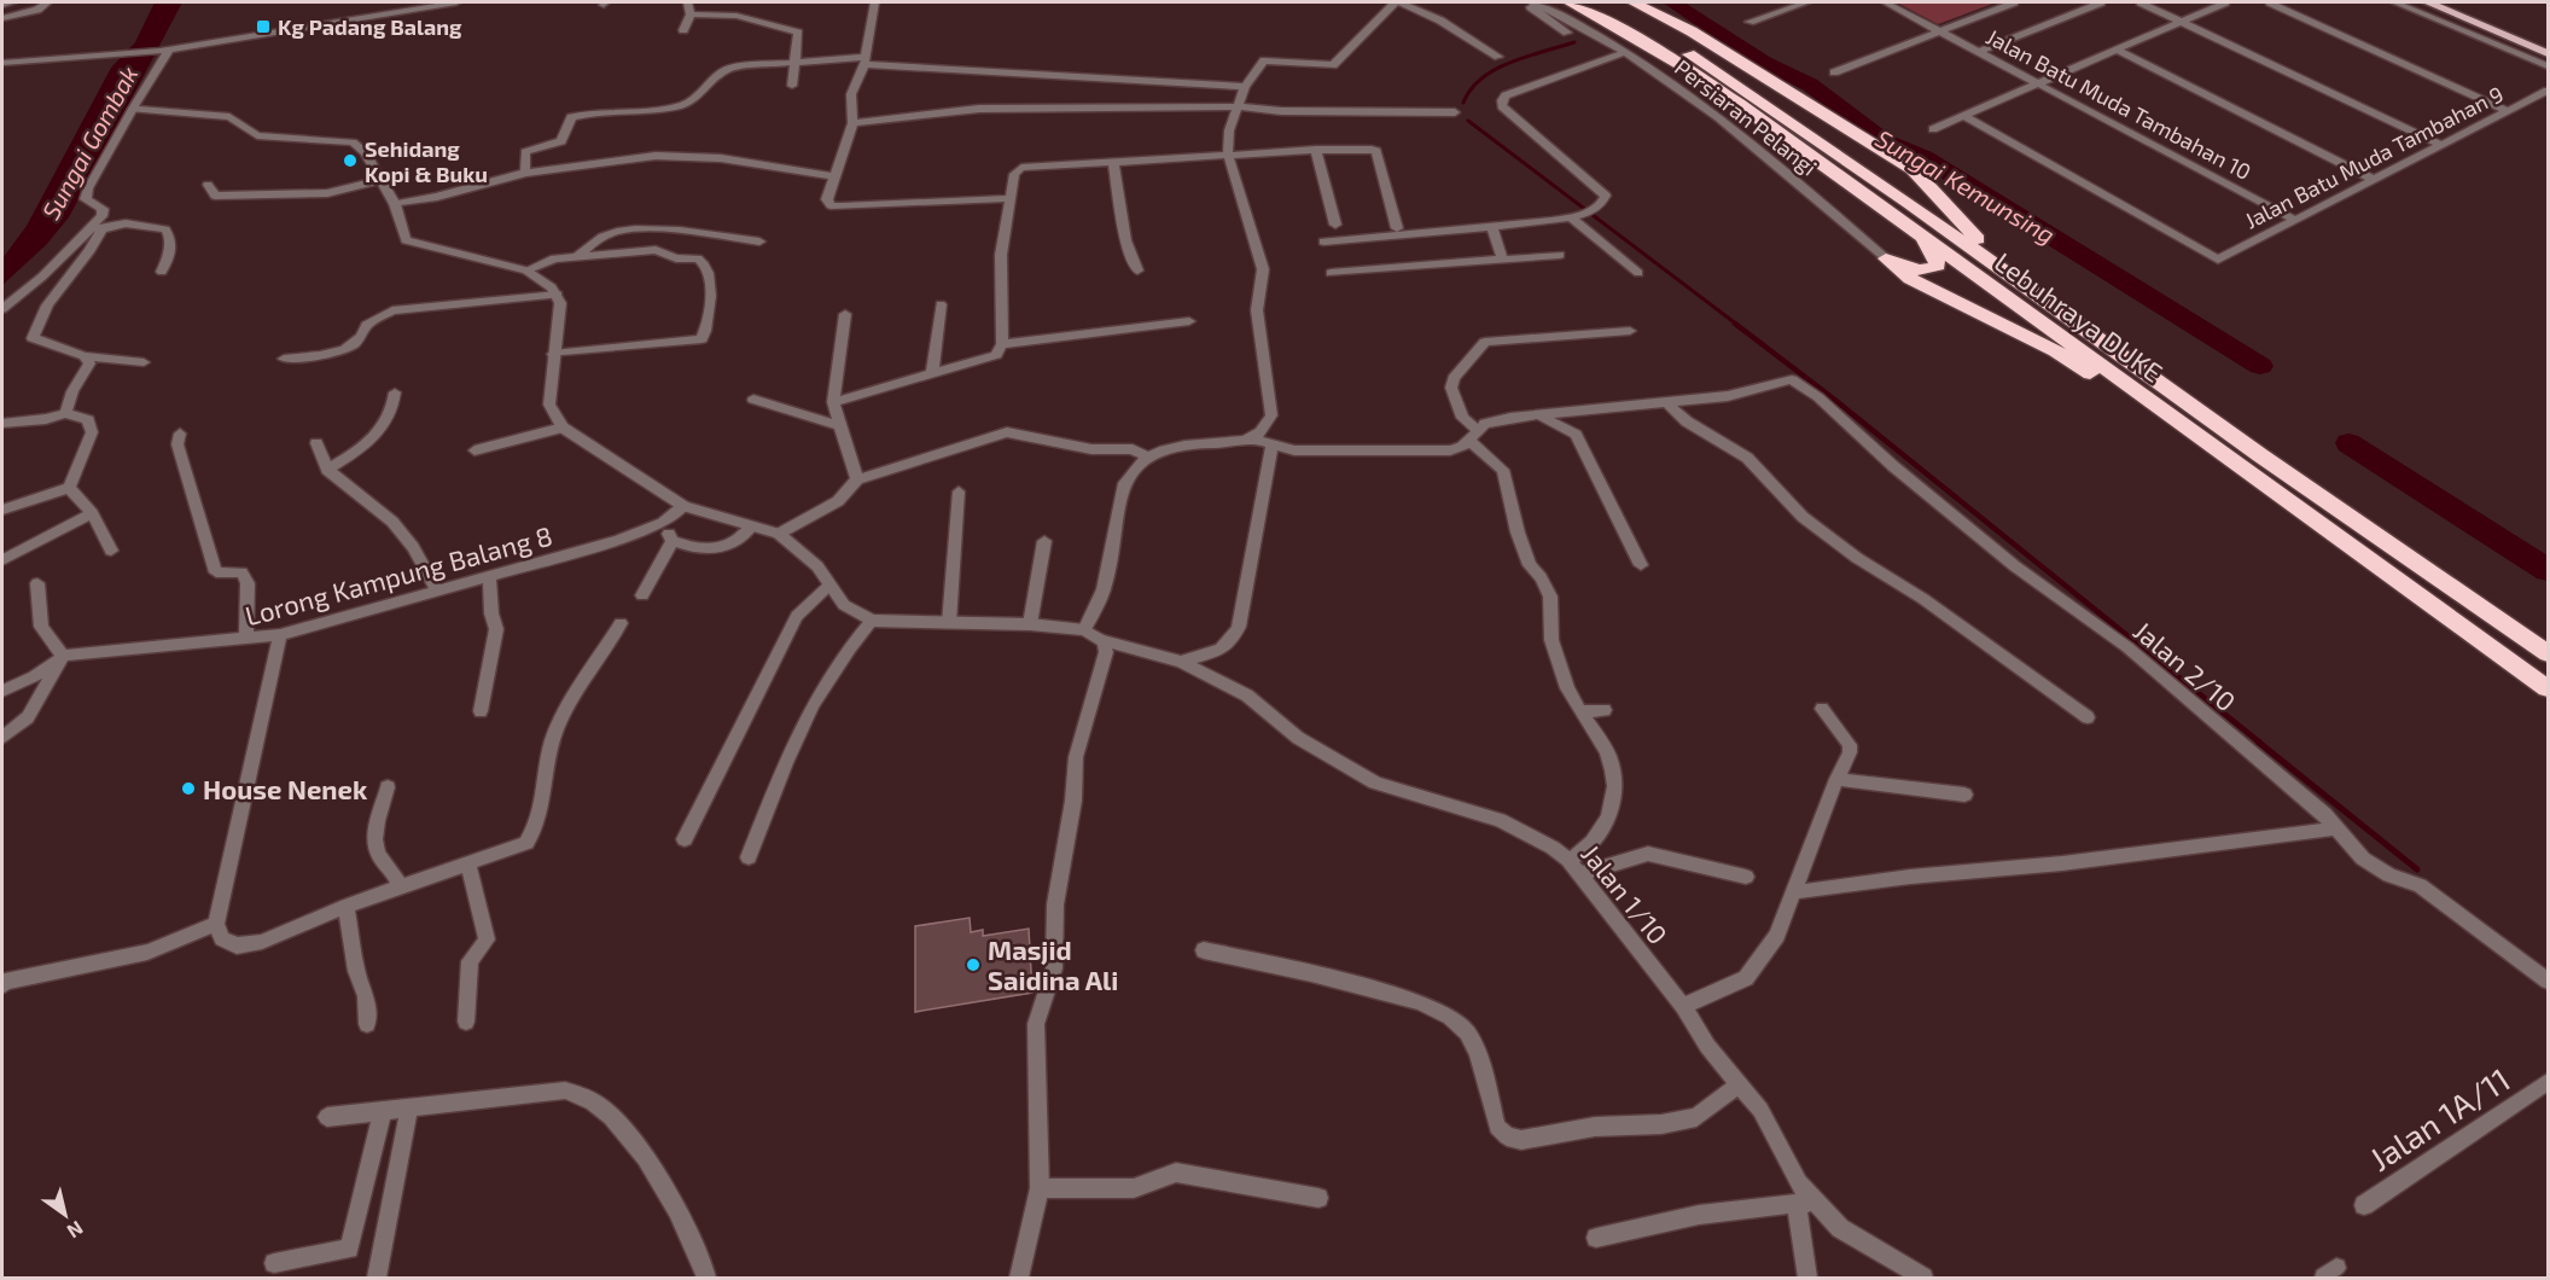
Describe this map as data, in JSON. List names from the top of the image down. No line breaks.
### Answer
{"streets":{"highway":["Lebuhraya DUKE"],"street":["Jalan Batu Muda Tambahan 10","Persiaran Pelangi","Jalan Batu Muda Tambahan 9","Lorong Kampung Balang 8","Jalan 2/10","Jalan 1/10","Jalan 1A/11"]},"crossings":[["Jalan Batu Muda Tambahan 10","Jalan Batu Muda Tambahan 9"]],"water":["Sungai Gombak","Sungai Kemunsing"],"places":{"transit":["Kg Padang Balang"],"other":["Sehidang Kopi & Buku","House Nenek","Masjid Saidina Ali"]},"north":"bottom right"}
